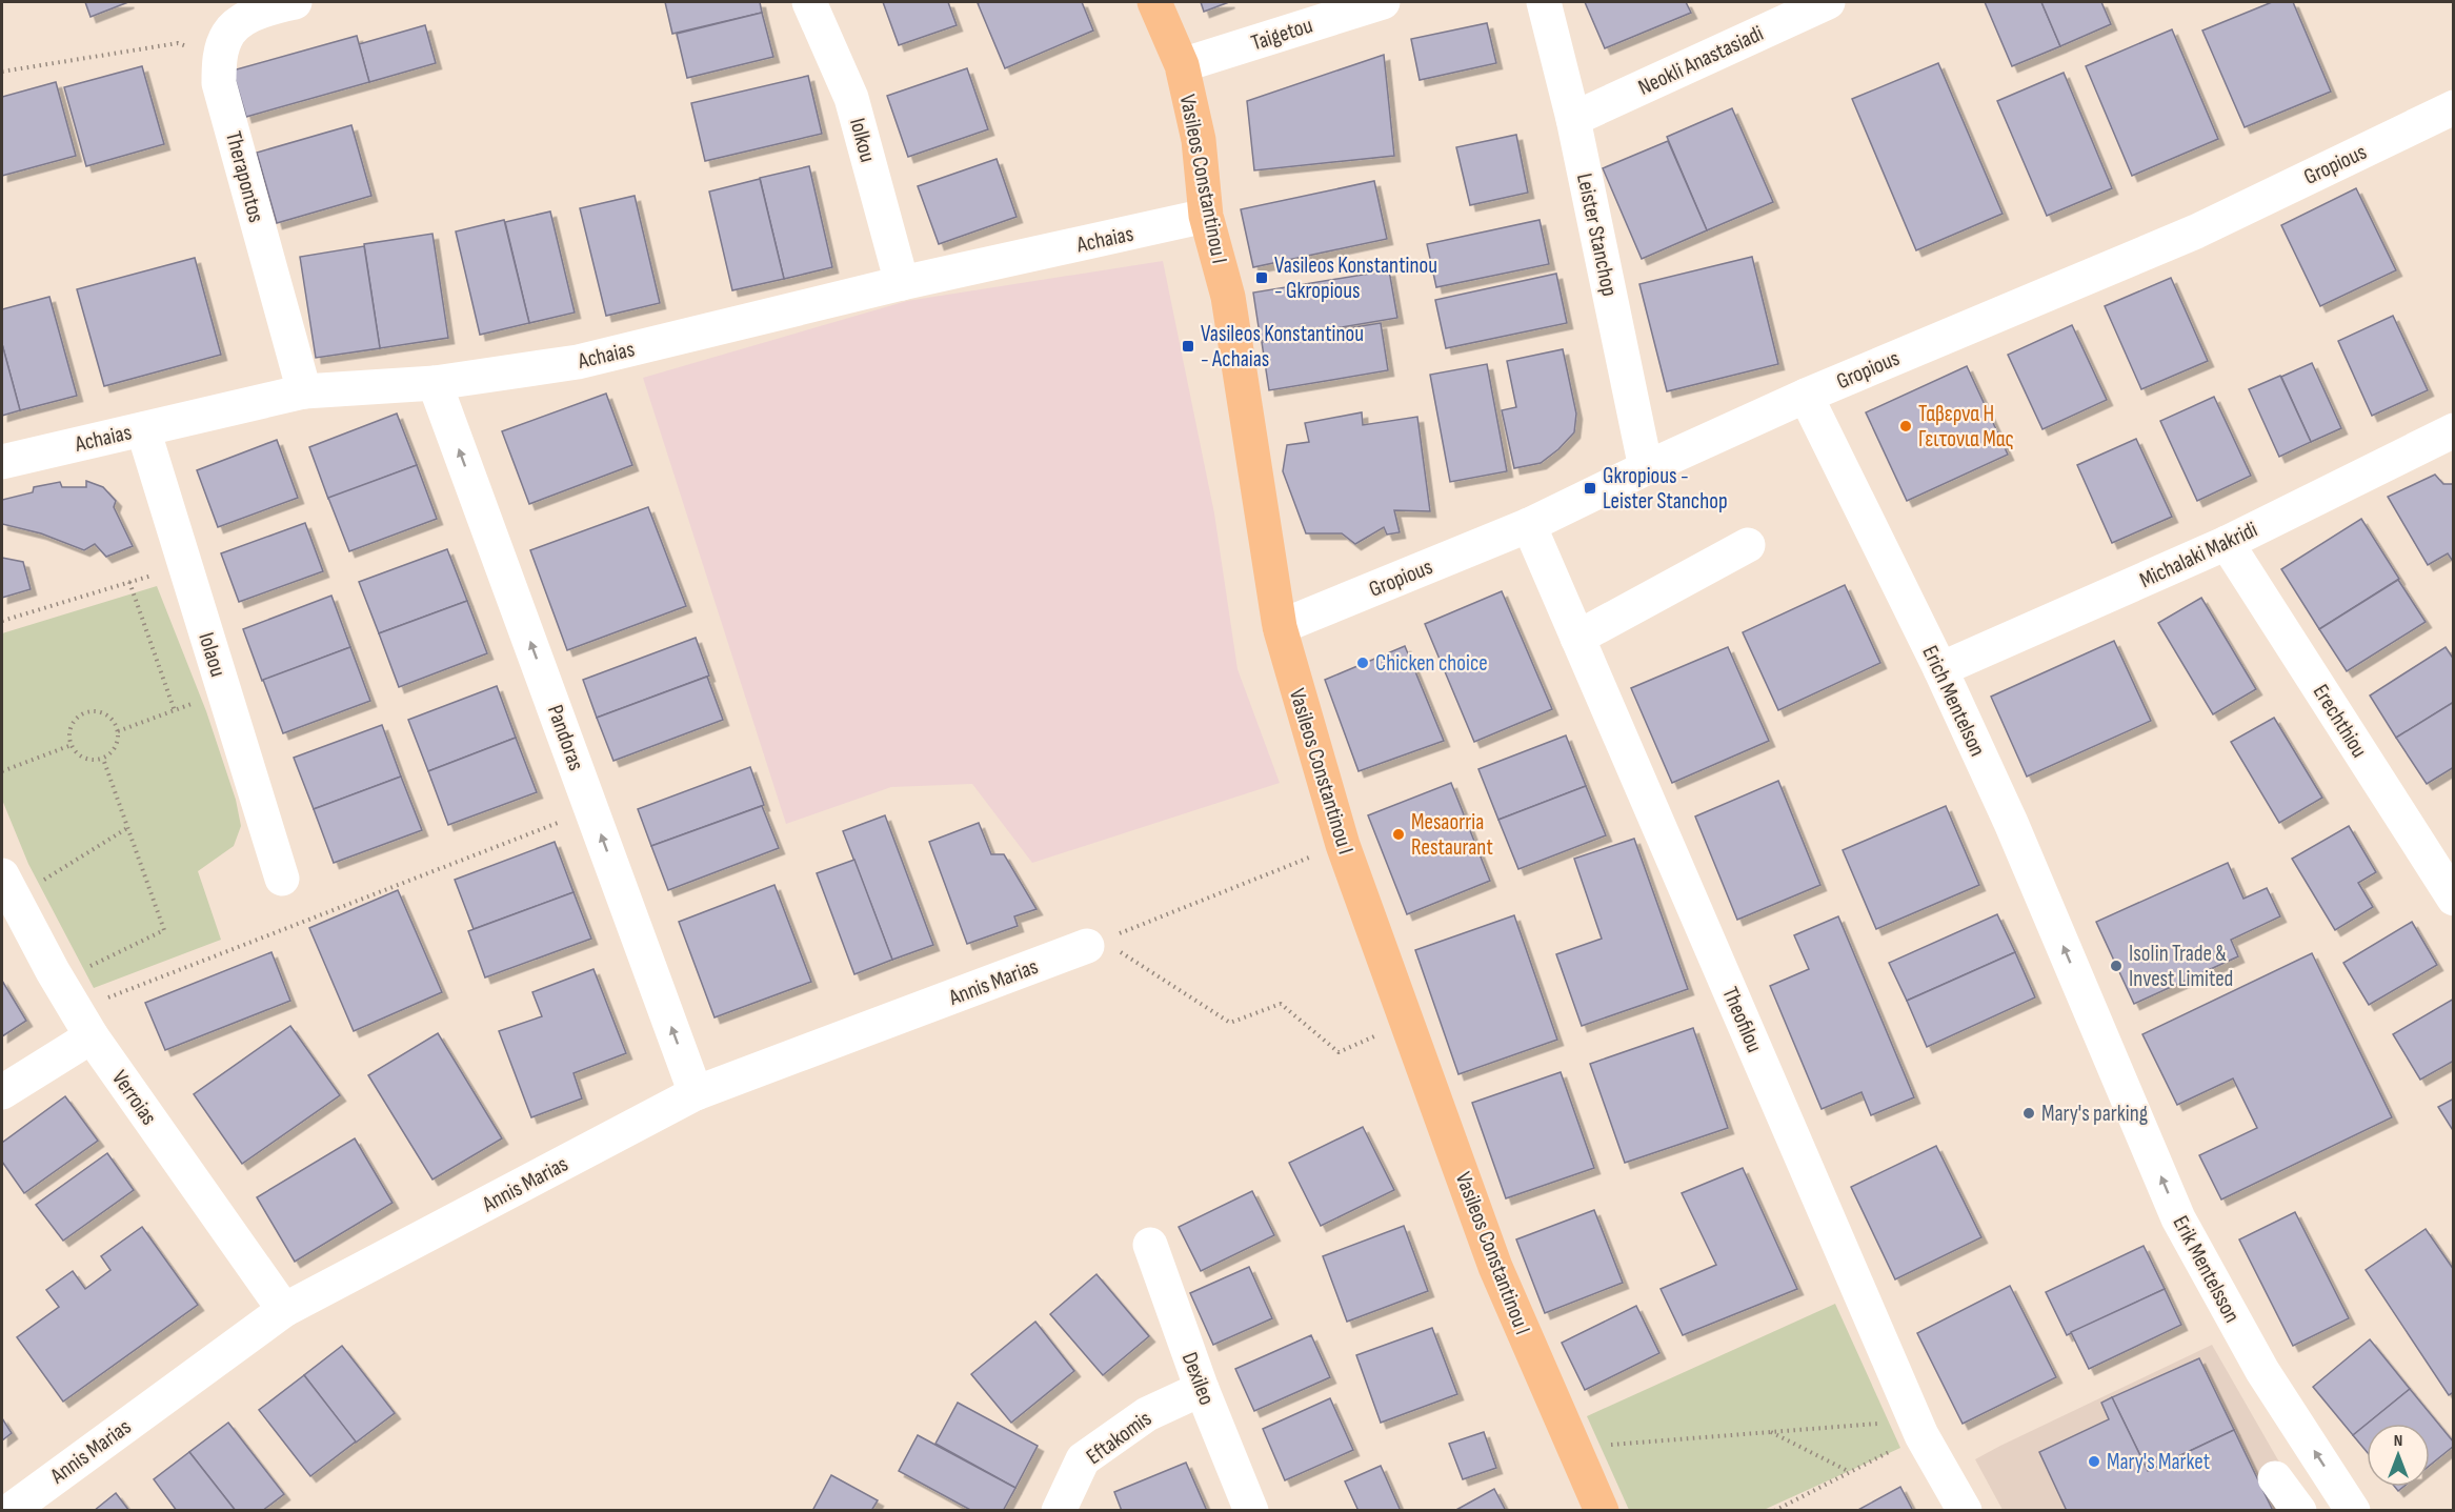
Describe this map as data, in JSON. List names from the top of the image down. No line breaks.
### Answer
{"streets":{"main road":["Vasileos Constantinou I"],"street":["Taigetou","Neokli Anastasiadi","Iolkou","Gropious","Therapontos","Leister Stanchop","Achaias","Michalaki Makridi","Iolaou","Erich Mentelson","Erechthiou","Pandoras","Annis Marias","Theofilou","Verroias","Erik Mentelsson","Dexileo","Eftakomis"]},"crossings":[["Taigetou","Vasileos Constantinou I"],["Neokli Anastasiadi","Leister Stanchop"],["Iolkou","Achaias"],["Gropious","Vasileos Constantinou I"],["Gropious","Leister Stanchop"],["Gropious","Erich Mentelson"],["Gropious","Theofilou"],["Therapontos","Achaias"],["Vasileos Constantinou I","Achaias"],["Achaias","Iolaou"],["Achaias","Pandoras"],["Michalaki Makridi","Erich Mentelson"],["Michalaki Makridi","Erechthiou"],["Erich Mentelson","Erik Mentelsson"],["Pandoras","Annis Marias"],["Annis Marias","Verroias"],["Dexileo","Eftakomis"]],"one_way":["Erich Mentelson","Pandoras","Erik Mentelsson"],"places":{"transit":["Vasileos Konstantinou - Gkropious","Vasileos Konstantinou - Achaias","Gkropious - Leister Stanchop"],"other":["Ταβερνα Η Γειτονια Μας","Chicken choice","Mesaorria Restaurant","Isolin Trade & Invest Limited","Mary's parking","Mary's Market"]},"north":"top"}
